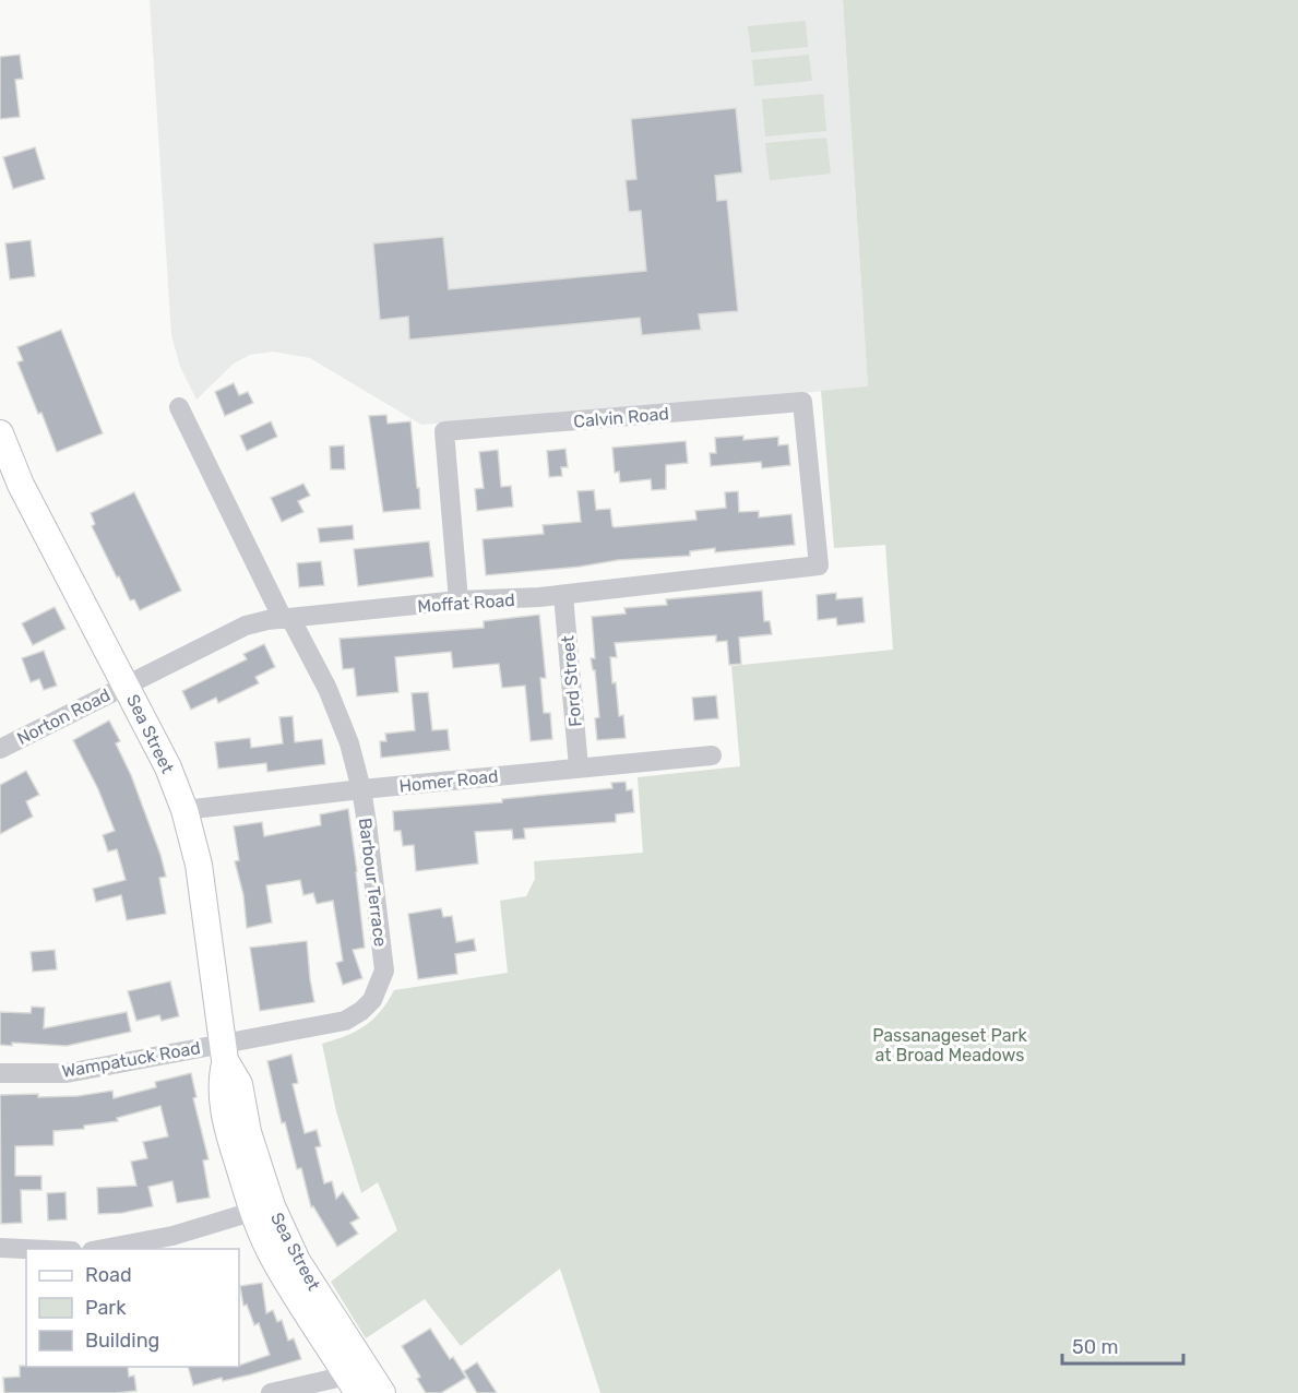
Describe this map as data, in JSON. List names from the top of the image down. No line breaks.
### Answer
{"streets":{"main road":["Sea Street"],"street":["Calvin Road","Moffat Road","Ford Street","Norton Road","Homer Road","Barbour Terrace","Wampatuck Road"]},"crossings":[["Calvin Road","Moffat Road"],["Moffat Road","Ford Street"],["Moffat Road","Norton Road"],["Moffat Road","Sea Street"],["Moffat Road","Barbour Terrace"],["Ford Street","Homer Road"],["Norton Road","Sea Street"],["Sea Street","Homer Road"],["Sea Street","Barbour Terrace"],["Sea Street","Wampatuck Road"],["Homer Road","Barbour Terrace"],["Barbour Terrace","Wampatuck Road"]],"parks":["Passanageset Park at Broad Meadows"],"legend":["Road","Park","Building"],"scale_bar":"50 m"}
